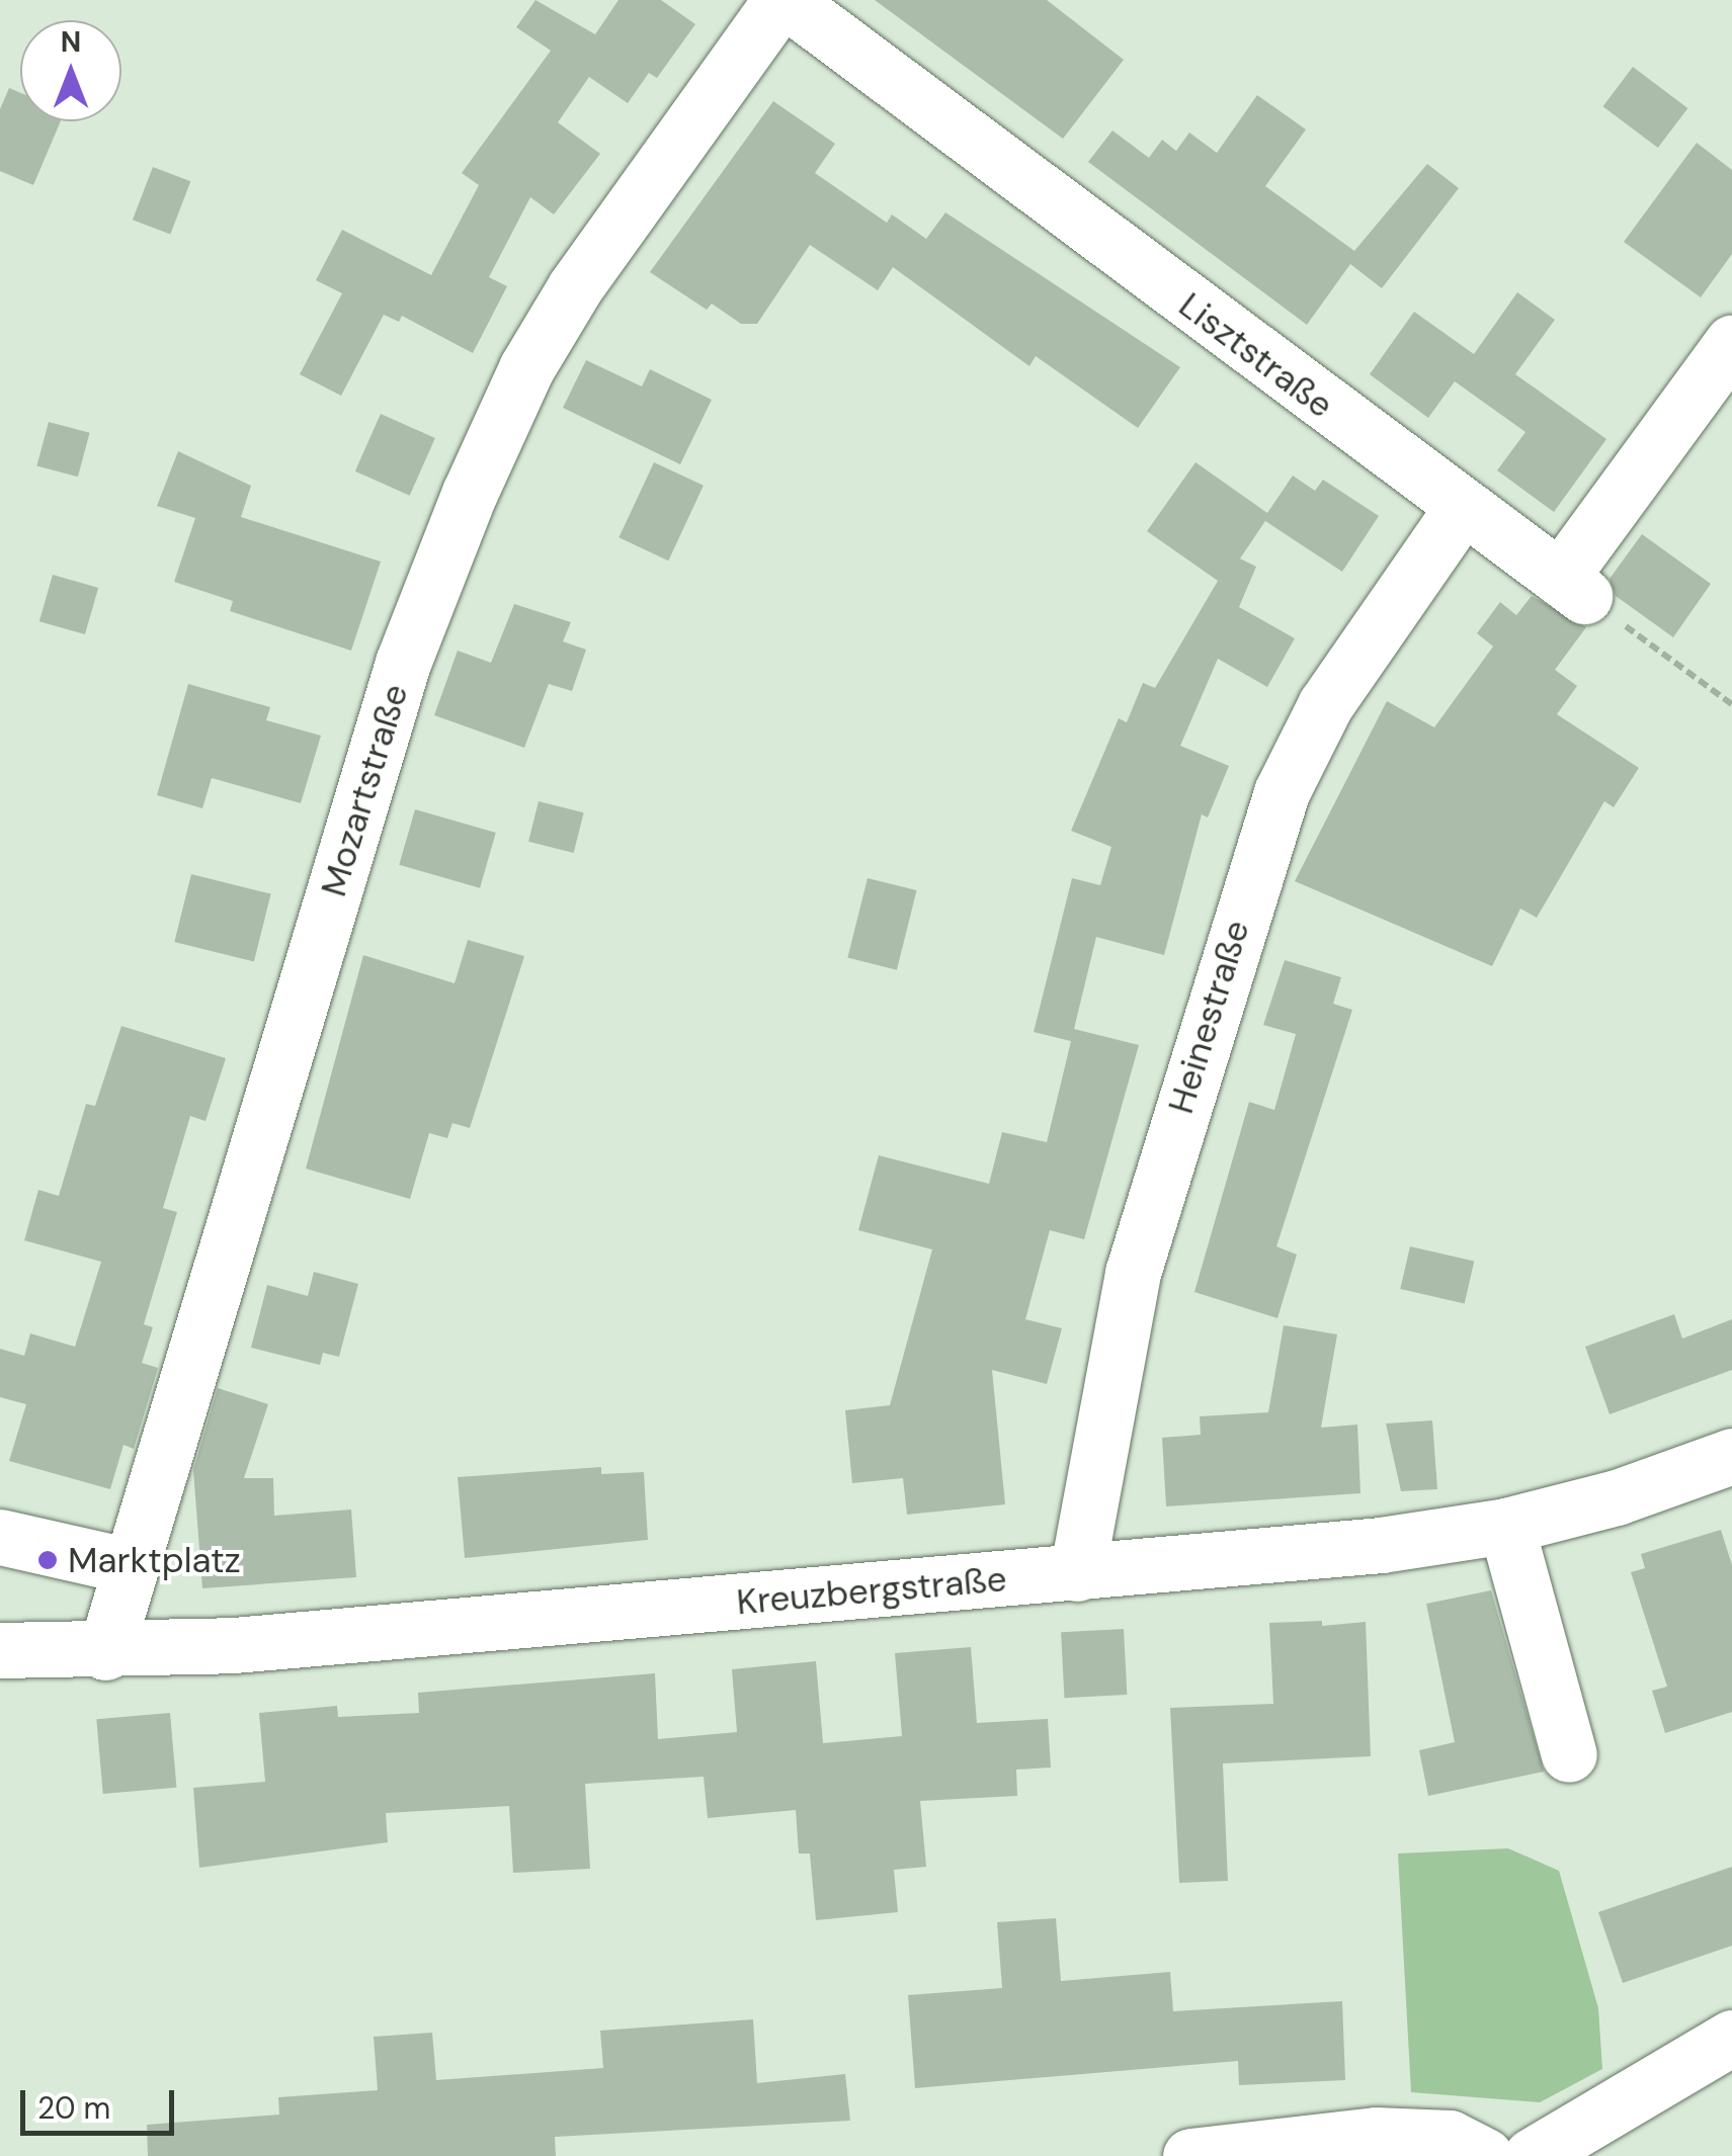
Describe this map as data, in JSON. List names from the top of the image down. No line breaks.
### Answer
{"streets":{"street":["Lisztstraße","Mozartstraße","Heinestraße","Kreuzbergstraße"]},"crossings":[["Lisztstraße","Mozartstraße"],["Lisztstraße","Heinestraße"],["Mozartstraße","Kreuzbergstraße"],["Heinestraße","Kreuzbergstraße"]],"places":["Marktplatz"],"scale_bar":"20 m","north":"top"}
